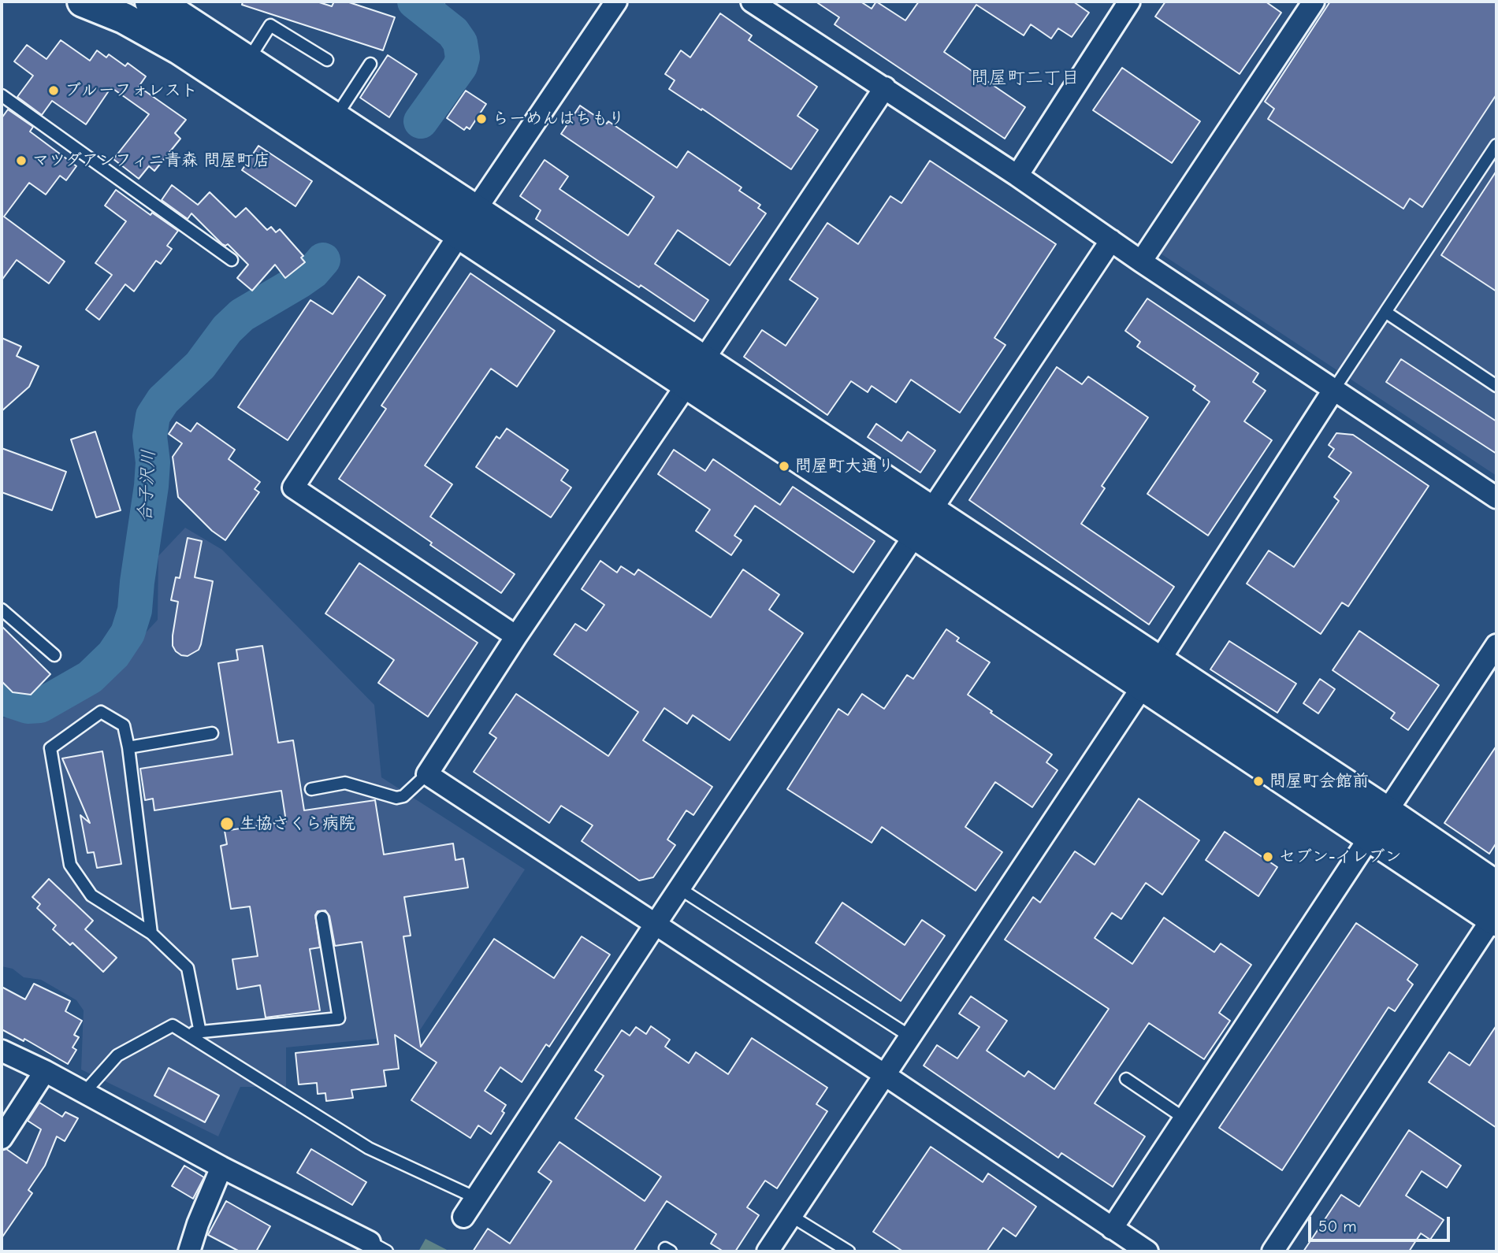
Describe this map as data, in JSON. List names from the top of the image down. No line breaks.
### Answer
{"districts":["問屋町二丁目"],"water":["合子沢川"],"places":["ブルーフォレスト","らーめんはちもり","マツダアンフィニ青森 問屋町店","問屋町大通り","問屋町会館前","生協さくら病院","セブン-イレブン"],"scale_bar":"50 m"}
